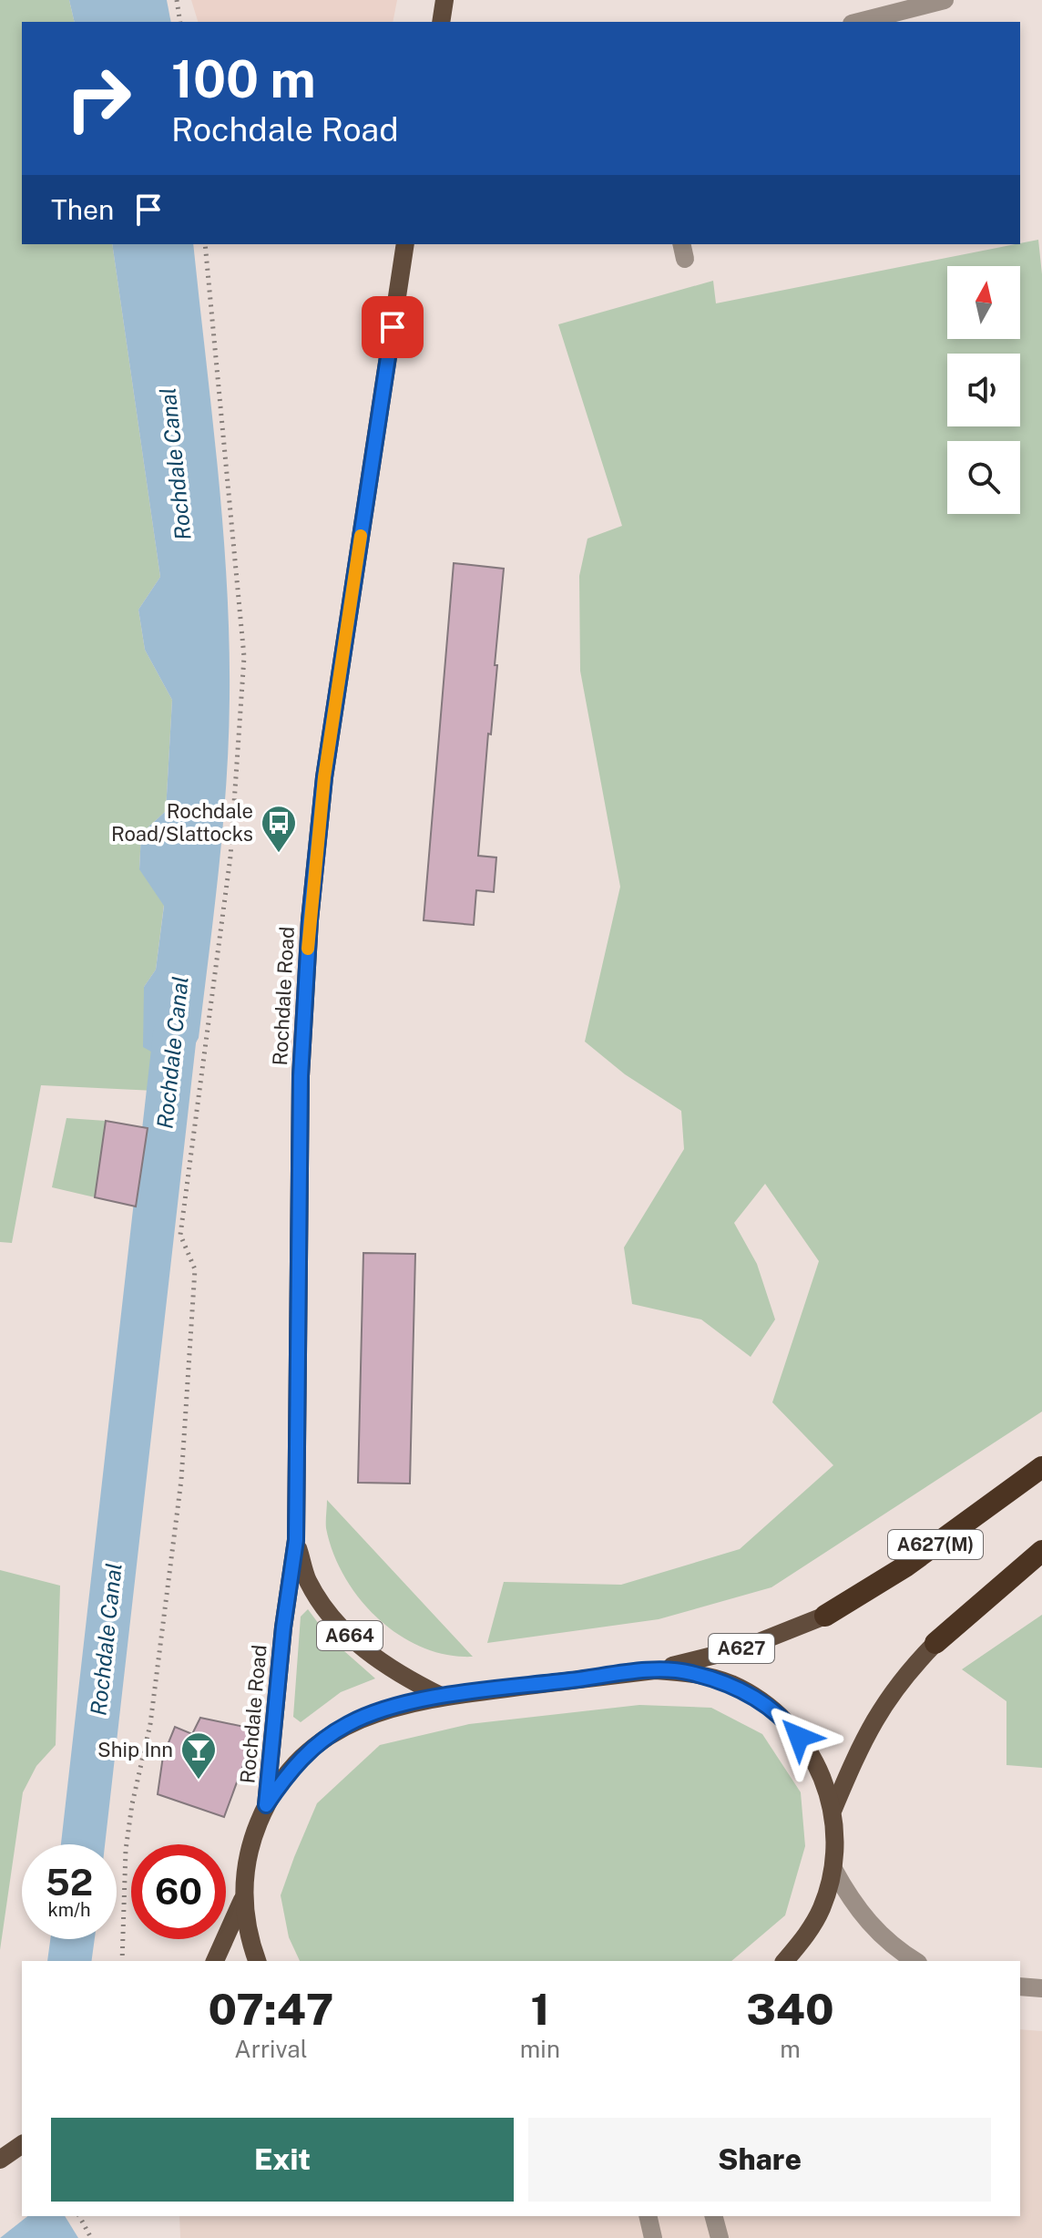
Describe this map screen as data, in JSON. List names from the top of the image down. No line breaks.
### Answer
{"streets":{"highway":["A627(M)"],"main road":["Rochdale Road","A664","A627"]},"crossings":[["A627(M)","A627"]],"water":["Rochdale Canal"],"places":{"bus stop":["Rochdale Road/Slattocks"],"bar":["Ship Inn"]},"north":"top","page":{"turn":["100 m","Rochdale Road"],"then":"Then","speed":"52 km/h","limit":"60","eta":["07:47","Arrival","1","min","340","m"],"buttons":["Exit","Share"]}}
